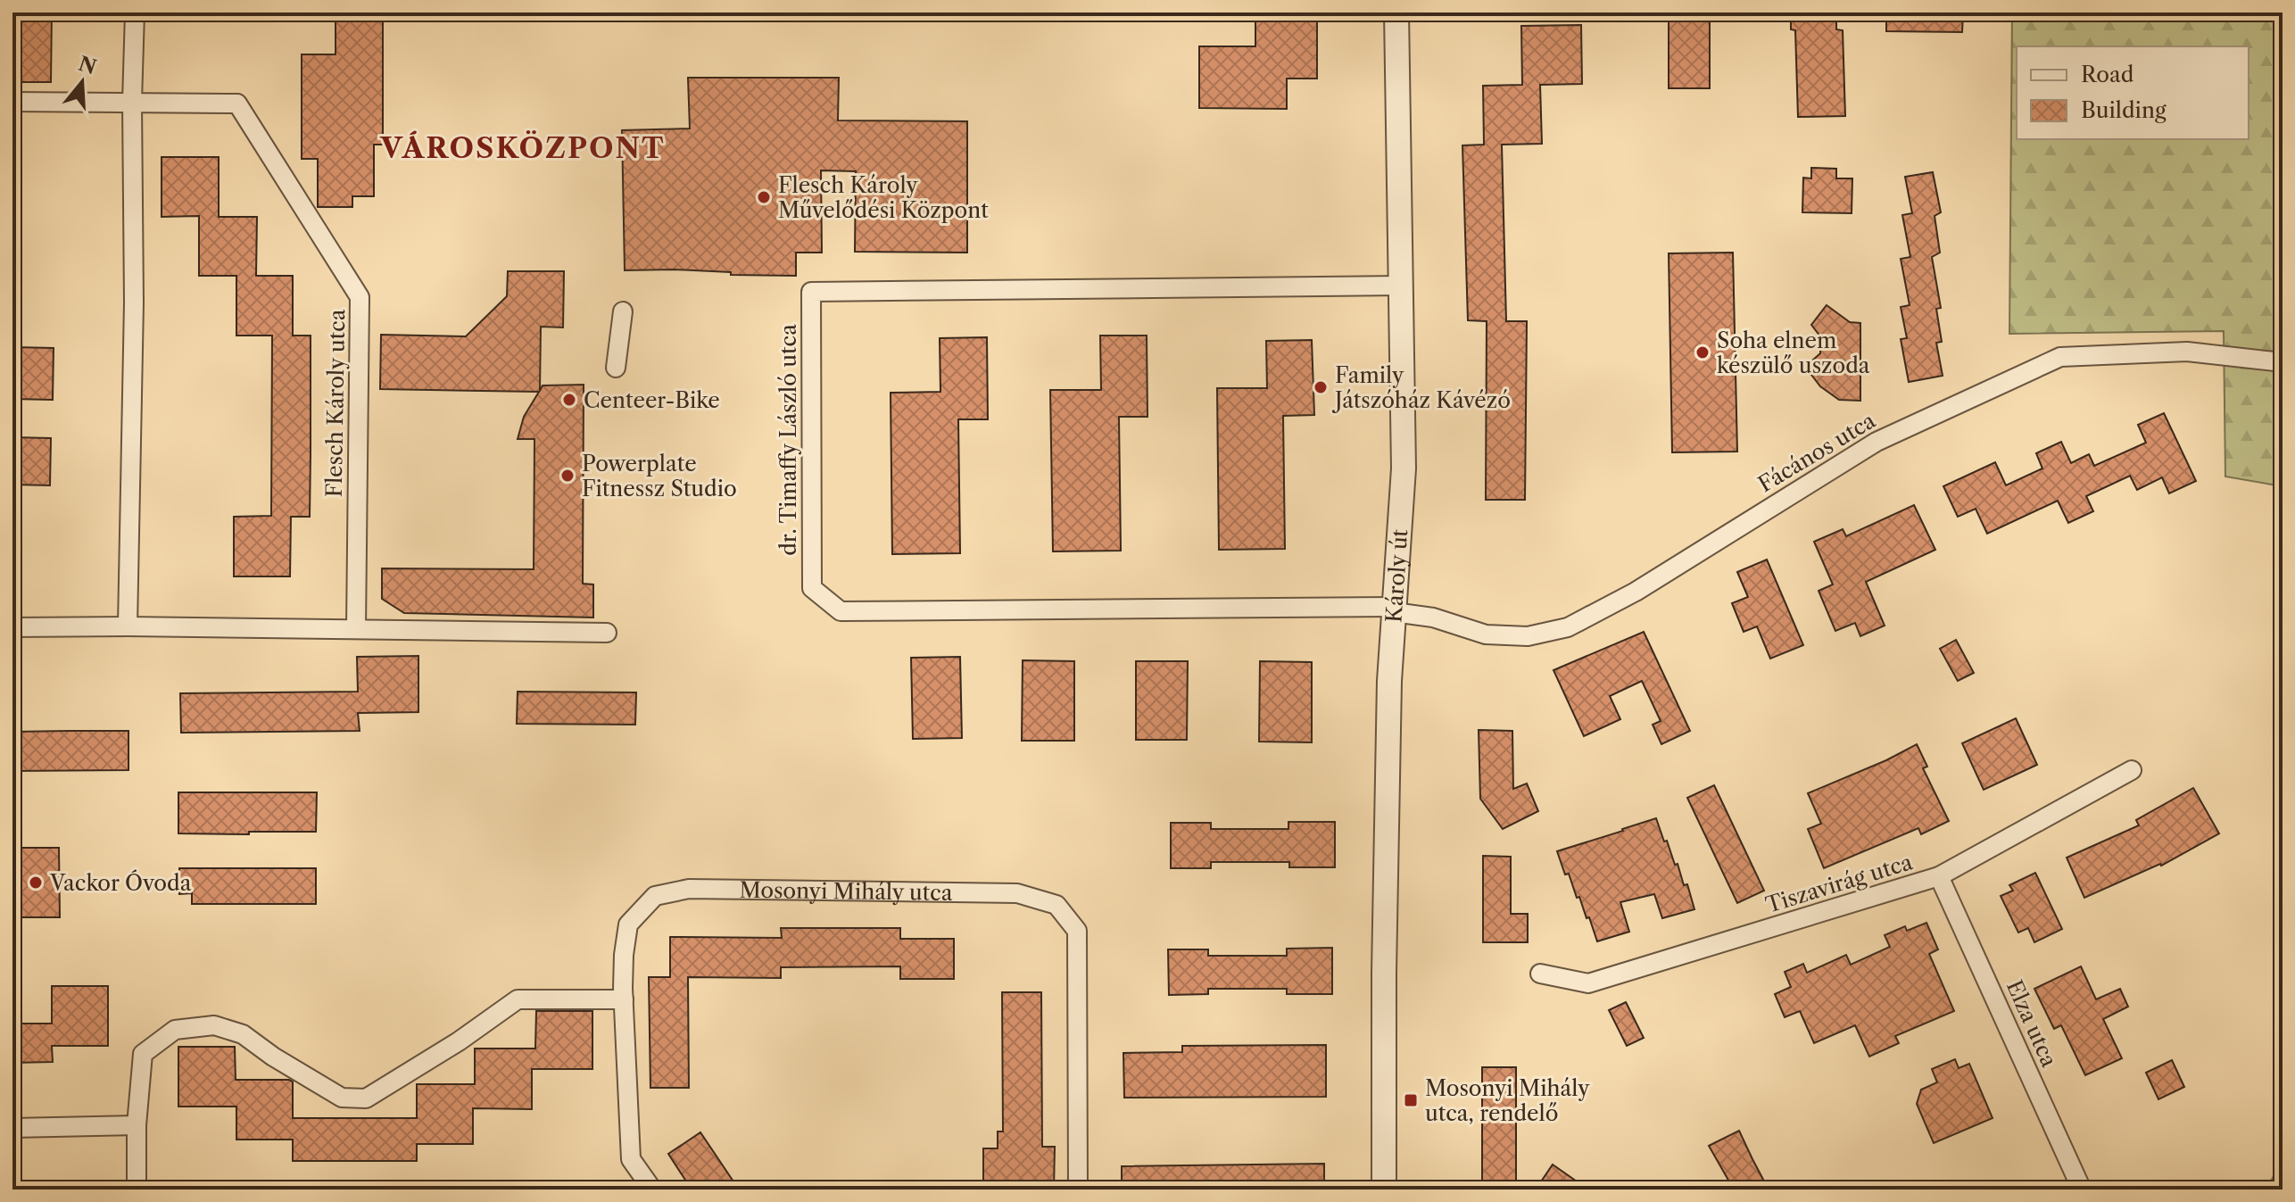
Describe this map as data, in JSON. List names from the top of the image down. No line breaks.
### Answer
{"streets":{"street":["Flesch Károly utca","dr. Timaffy László utca","Fácános utca","Károly út","Tiszavirág utca","Mosonyi Mihály utca","Elza utca"]},"crossings":[["dr. Timaffy László utca","Fácános utca"],["dr. Timaffy László utca","Károly út"],["Fácános utca","Károly út"],["Tiszavirág utca","Elza utca"]],"districts":["VÁROSKÖZPONT"],"places":{"other":["Flesch Károly Művelődési Központ","Soha elnem készülő uszoda","Family Játszóház Kávézó","Centeer-Bike","Powerplate Fitnessz Studio","Vackor Óvoda"],"transit":["Mosonyi Mihály utca, rendelő"]},"legend":["Road","Building"],"north":"top"}
